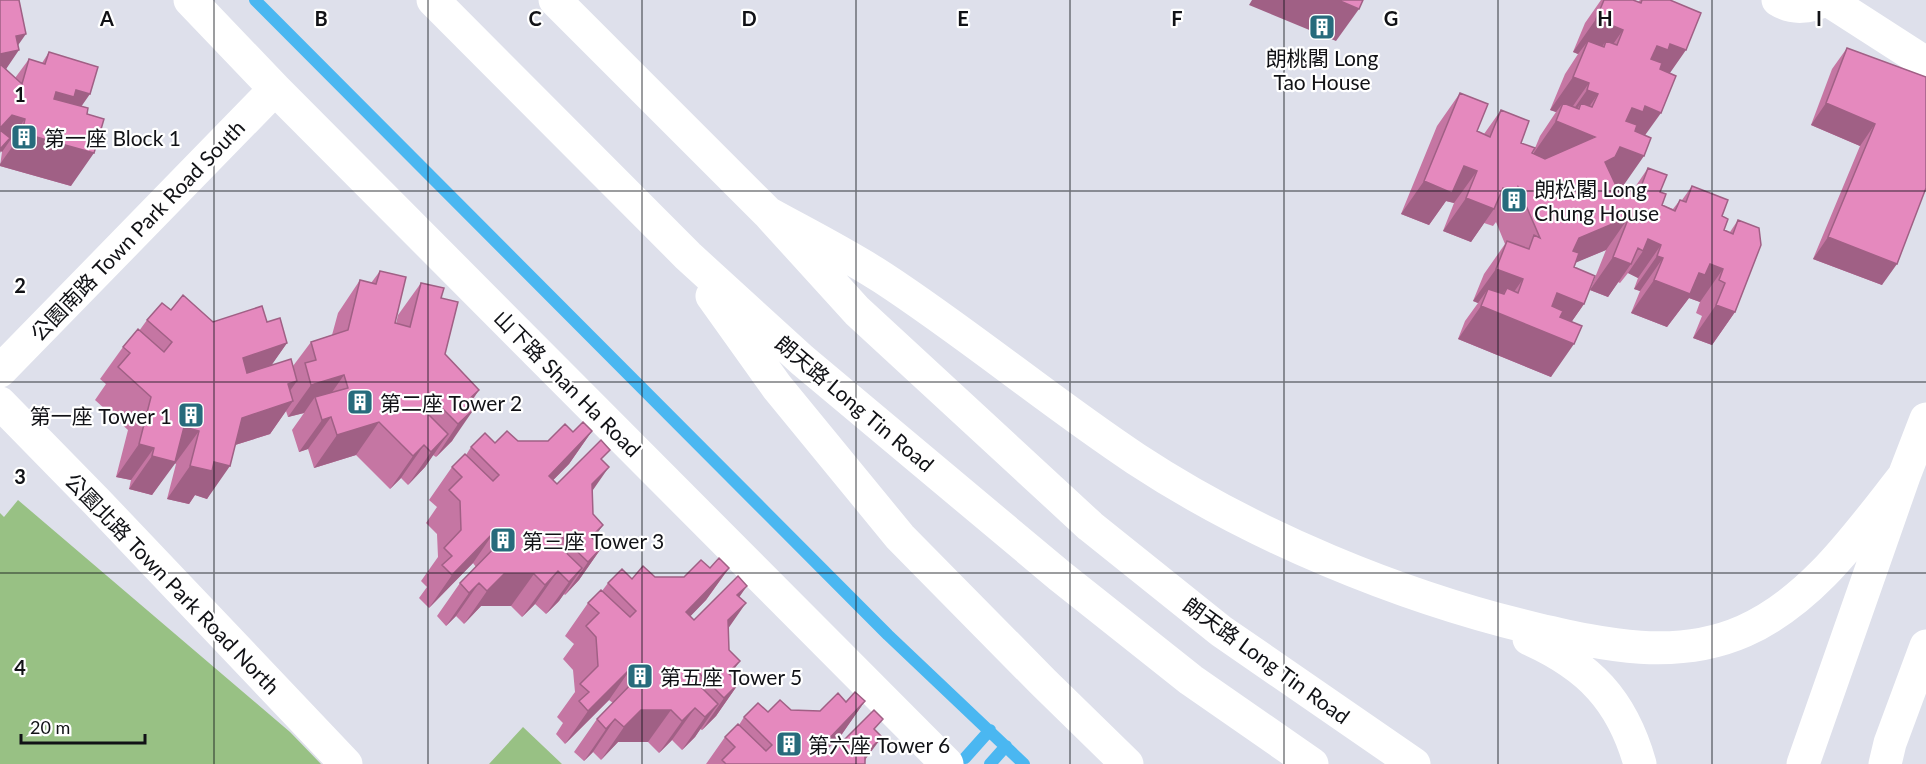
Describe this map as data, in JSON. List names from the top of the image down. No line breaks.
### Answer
{"streets":{"main road":["公園南路 Town Park Road South","山下路 Shan Ha Road","朗天路 Long Tin Road","公園北路 Town Park Road North"]},"crossings":[["公園南路 Town Park Road South","山下路 Shan Ha Road"]],"places":{"building":["朗桃閣 Long Tao House","第一座 Block 1","朗松閣 Long Chung House","第二座 Tower 2","第一座 Tower 1","第三座 Tower 3","第五座 Tower 5","第六座 Tower 6"]},"scale_bar":"20 m","grid":{"columns":["A","B","C","D","E","F","G","H","I"],"rows":["1","2","3","4"]}}
